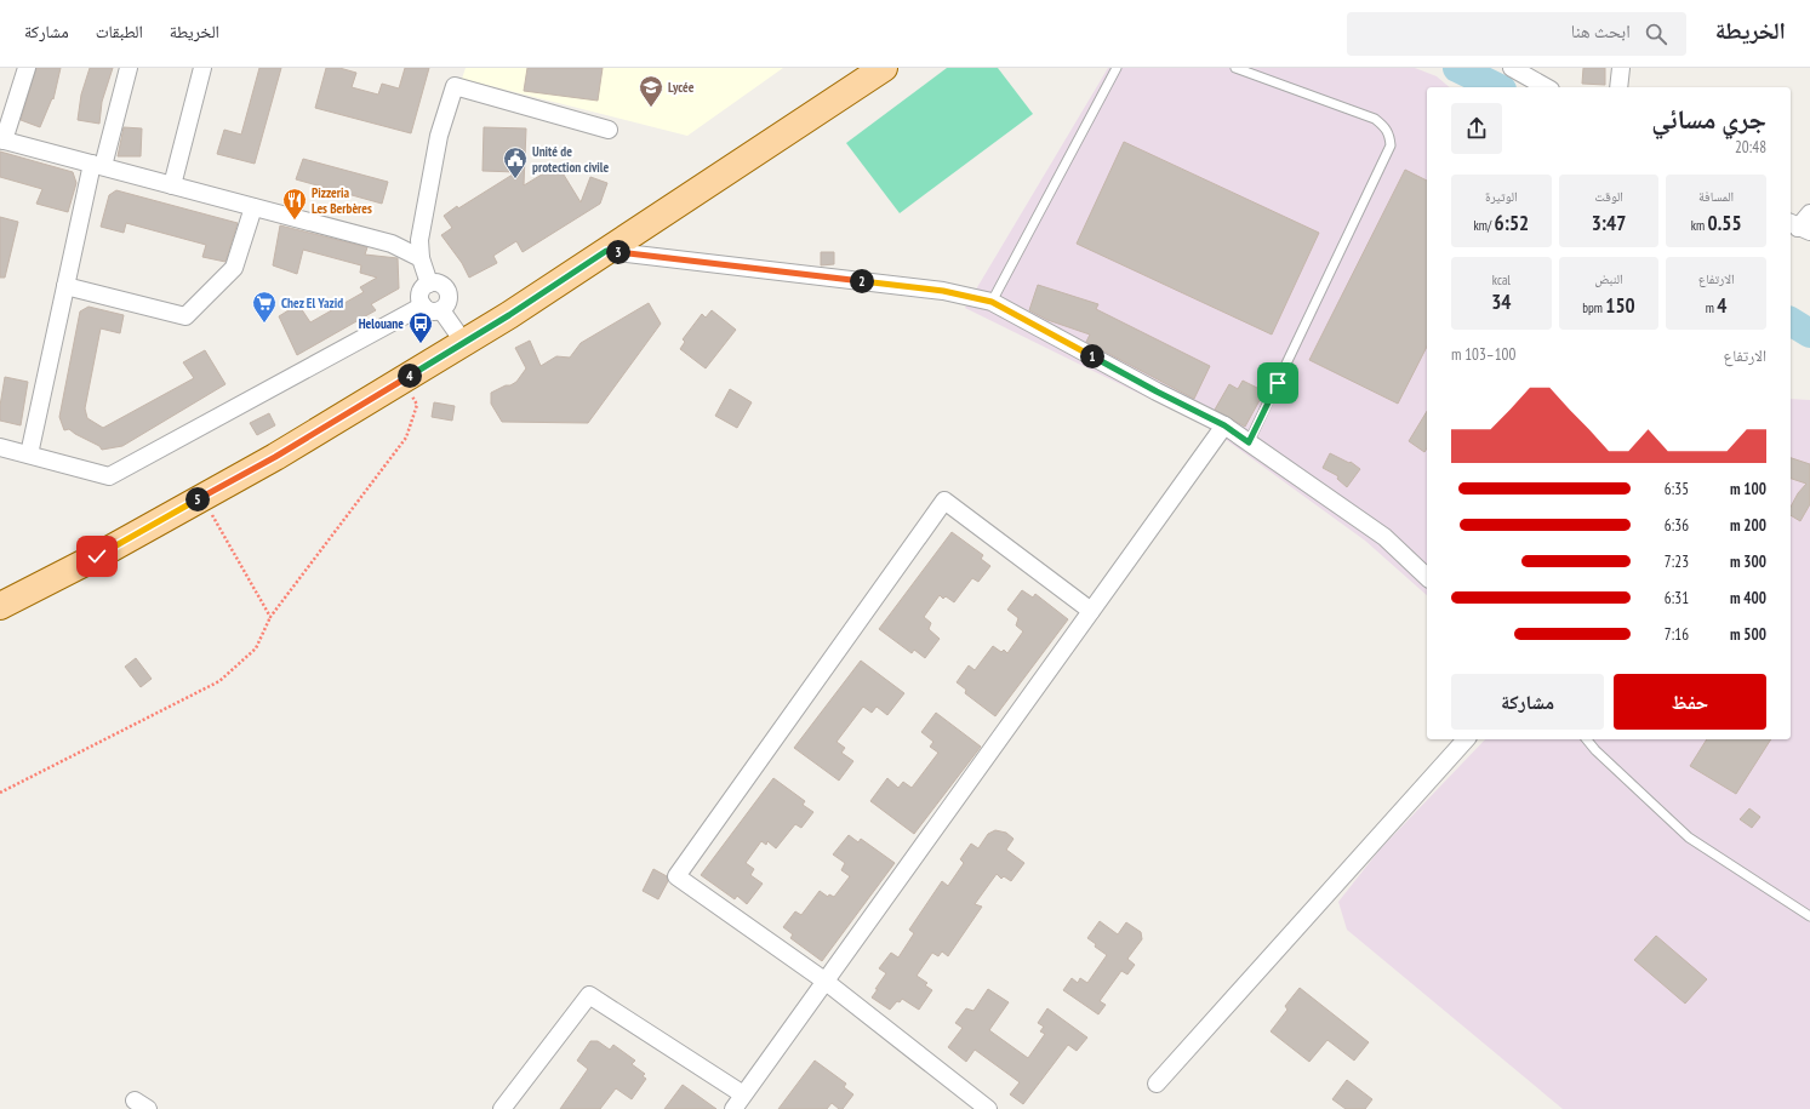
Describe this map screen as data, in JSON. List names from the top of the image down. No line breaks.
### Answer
{"places":{"school or university":["Lycée"],"public building":["Unité de protection civile"],"restaurant":["Pizzeria Les Berbères"],"supermarket":["Chez El Yazid"],"bus stop":["Helouane"]},"page":{"header":"الخريطة","search":"ابحث هنا","nav":["الخريطة","الطبقات","مشاركة"],"heading":["جري مسائي","20:48"],"stats":[["المسافة","0.55 km"],["الوقت","3:47"],["الوتيرة","6:52 /km"],["الارتفاع","4 m"],["النبض","150 bpm"],["kcal","34"]],"pins":["3","2","1","4","5"],"chart":["الارتفاع","100–103 m"],"list":[{"name":"100 m","note":"6:35"},{"name":"200 m","note":"6:36"},{"name":"300 m","note":"7:23"},{"name":"400 m","note":"6:31"},{"name":"500 m","note":"7:16"}],"buttons":["حفظ","مشاركة"]}}
